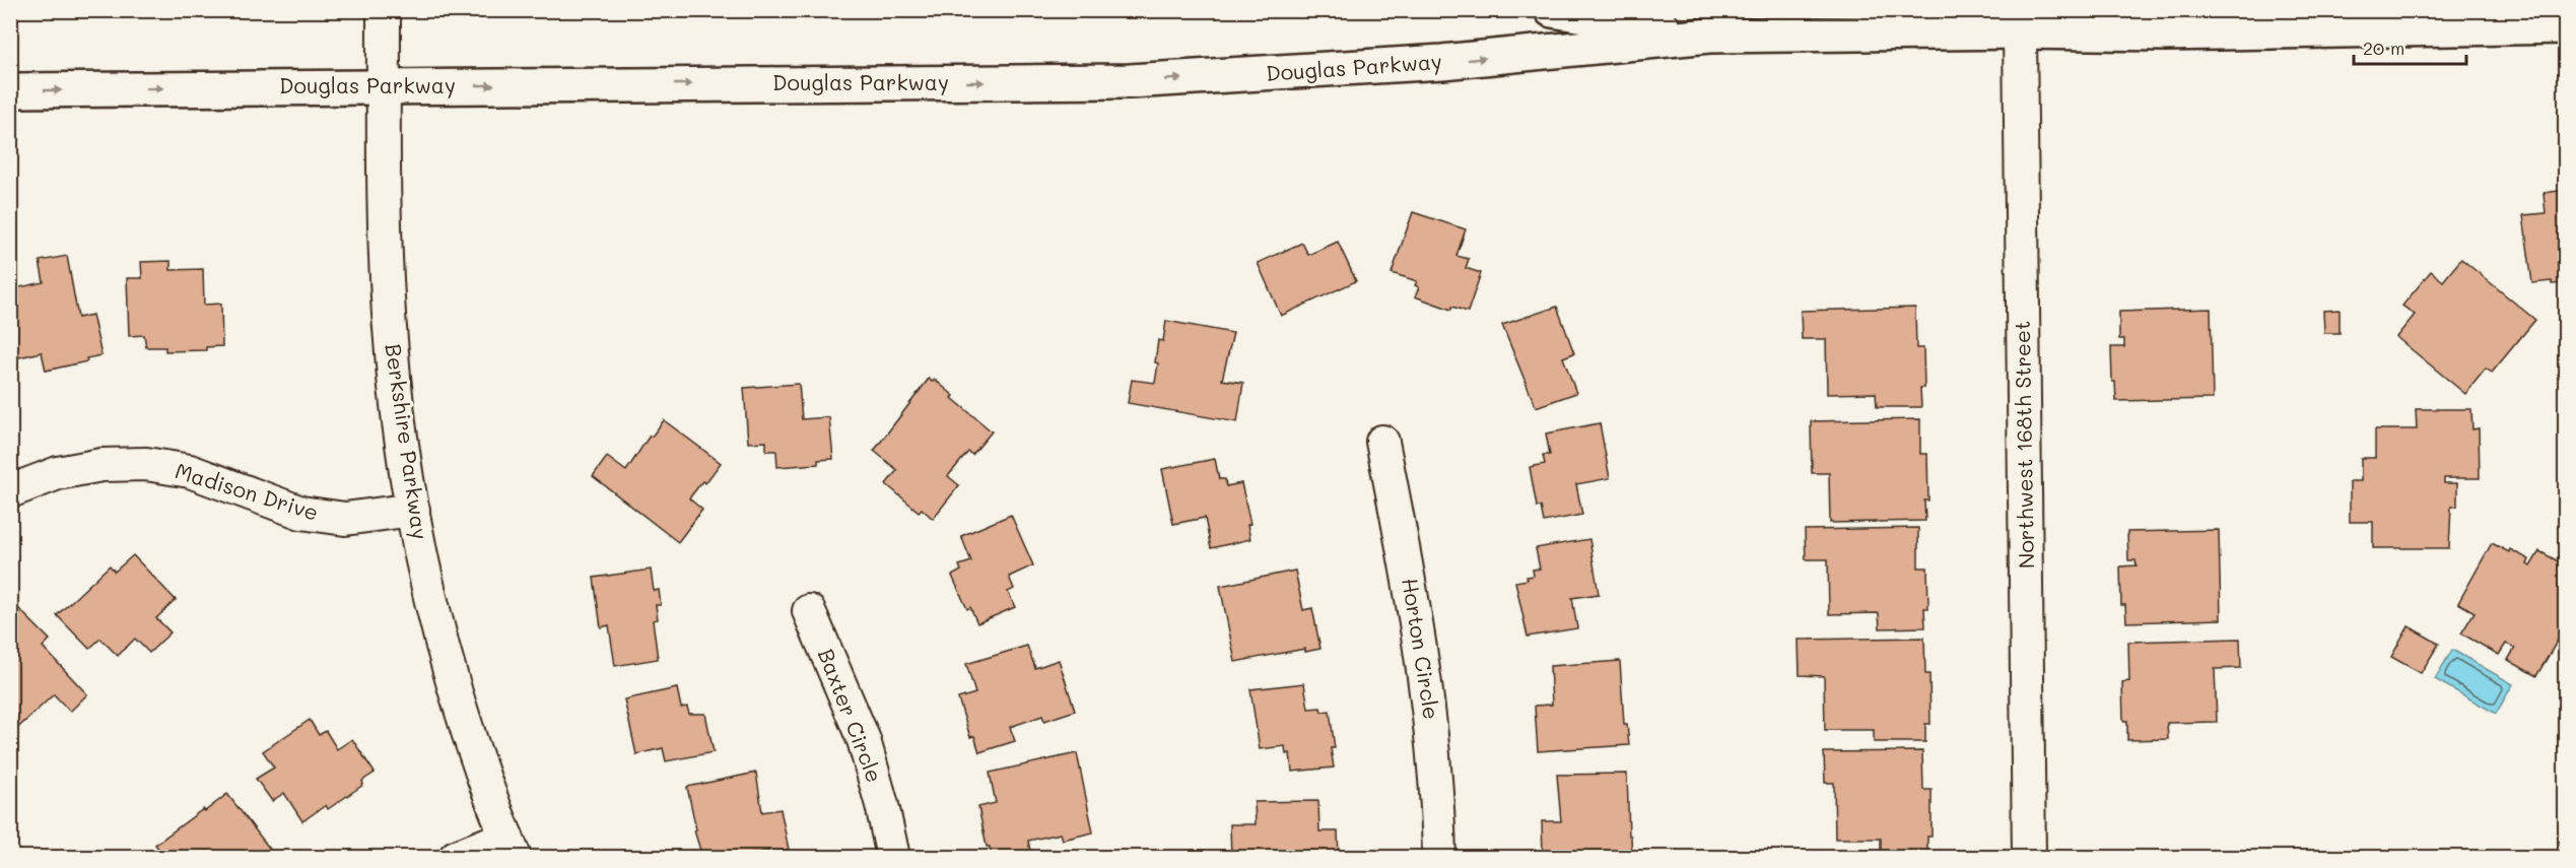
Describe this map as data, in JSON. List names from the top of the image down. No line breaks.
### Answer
{"streets":{"main road":["Douglas Parkway"],"street":["Berkshire Parkway","Northwest 168th Street","Madison Drive","Horton Circle","Baxter Circle"]},"crossings":[["Douglas Parkway","Berkshire Parkway"],["Douglas Parkway","Northwest 168th Street"],["Berkshire Parkway","Madison Drive"]],"one_way":["Douglas Parkway"],"scale_bar":"20 m"}
